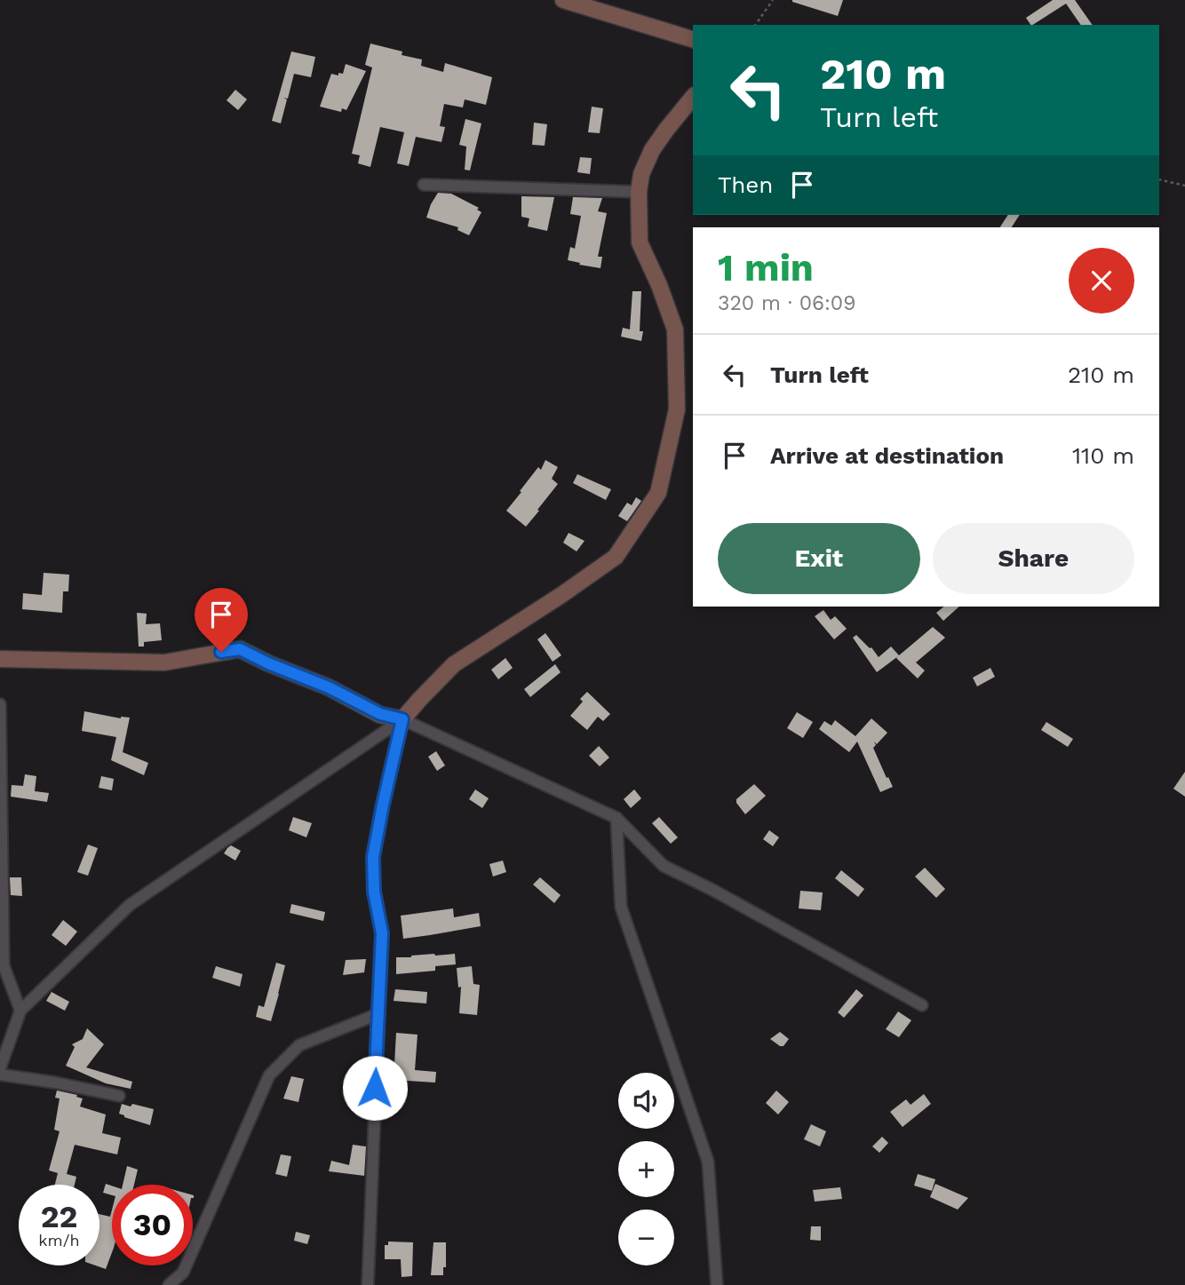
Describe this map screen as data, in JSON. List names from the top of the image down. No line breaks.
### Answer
{"page":{"turn":["210 m","Turn left"],"then":"Then","heading":["1 min","320 m · 06:09"],"list":[{"name":"Turn left","value":"210 m"},{"name":"Arrive at destination","value":"110 m"}],"buttons":["Exit","Share"],"map_buttons":["+","−"],"speed":"22 km/h","limit":"30"}}
